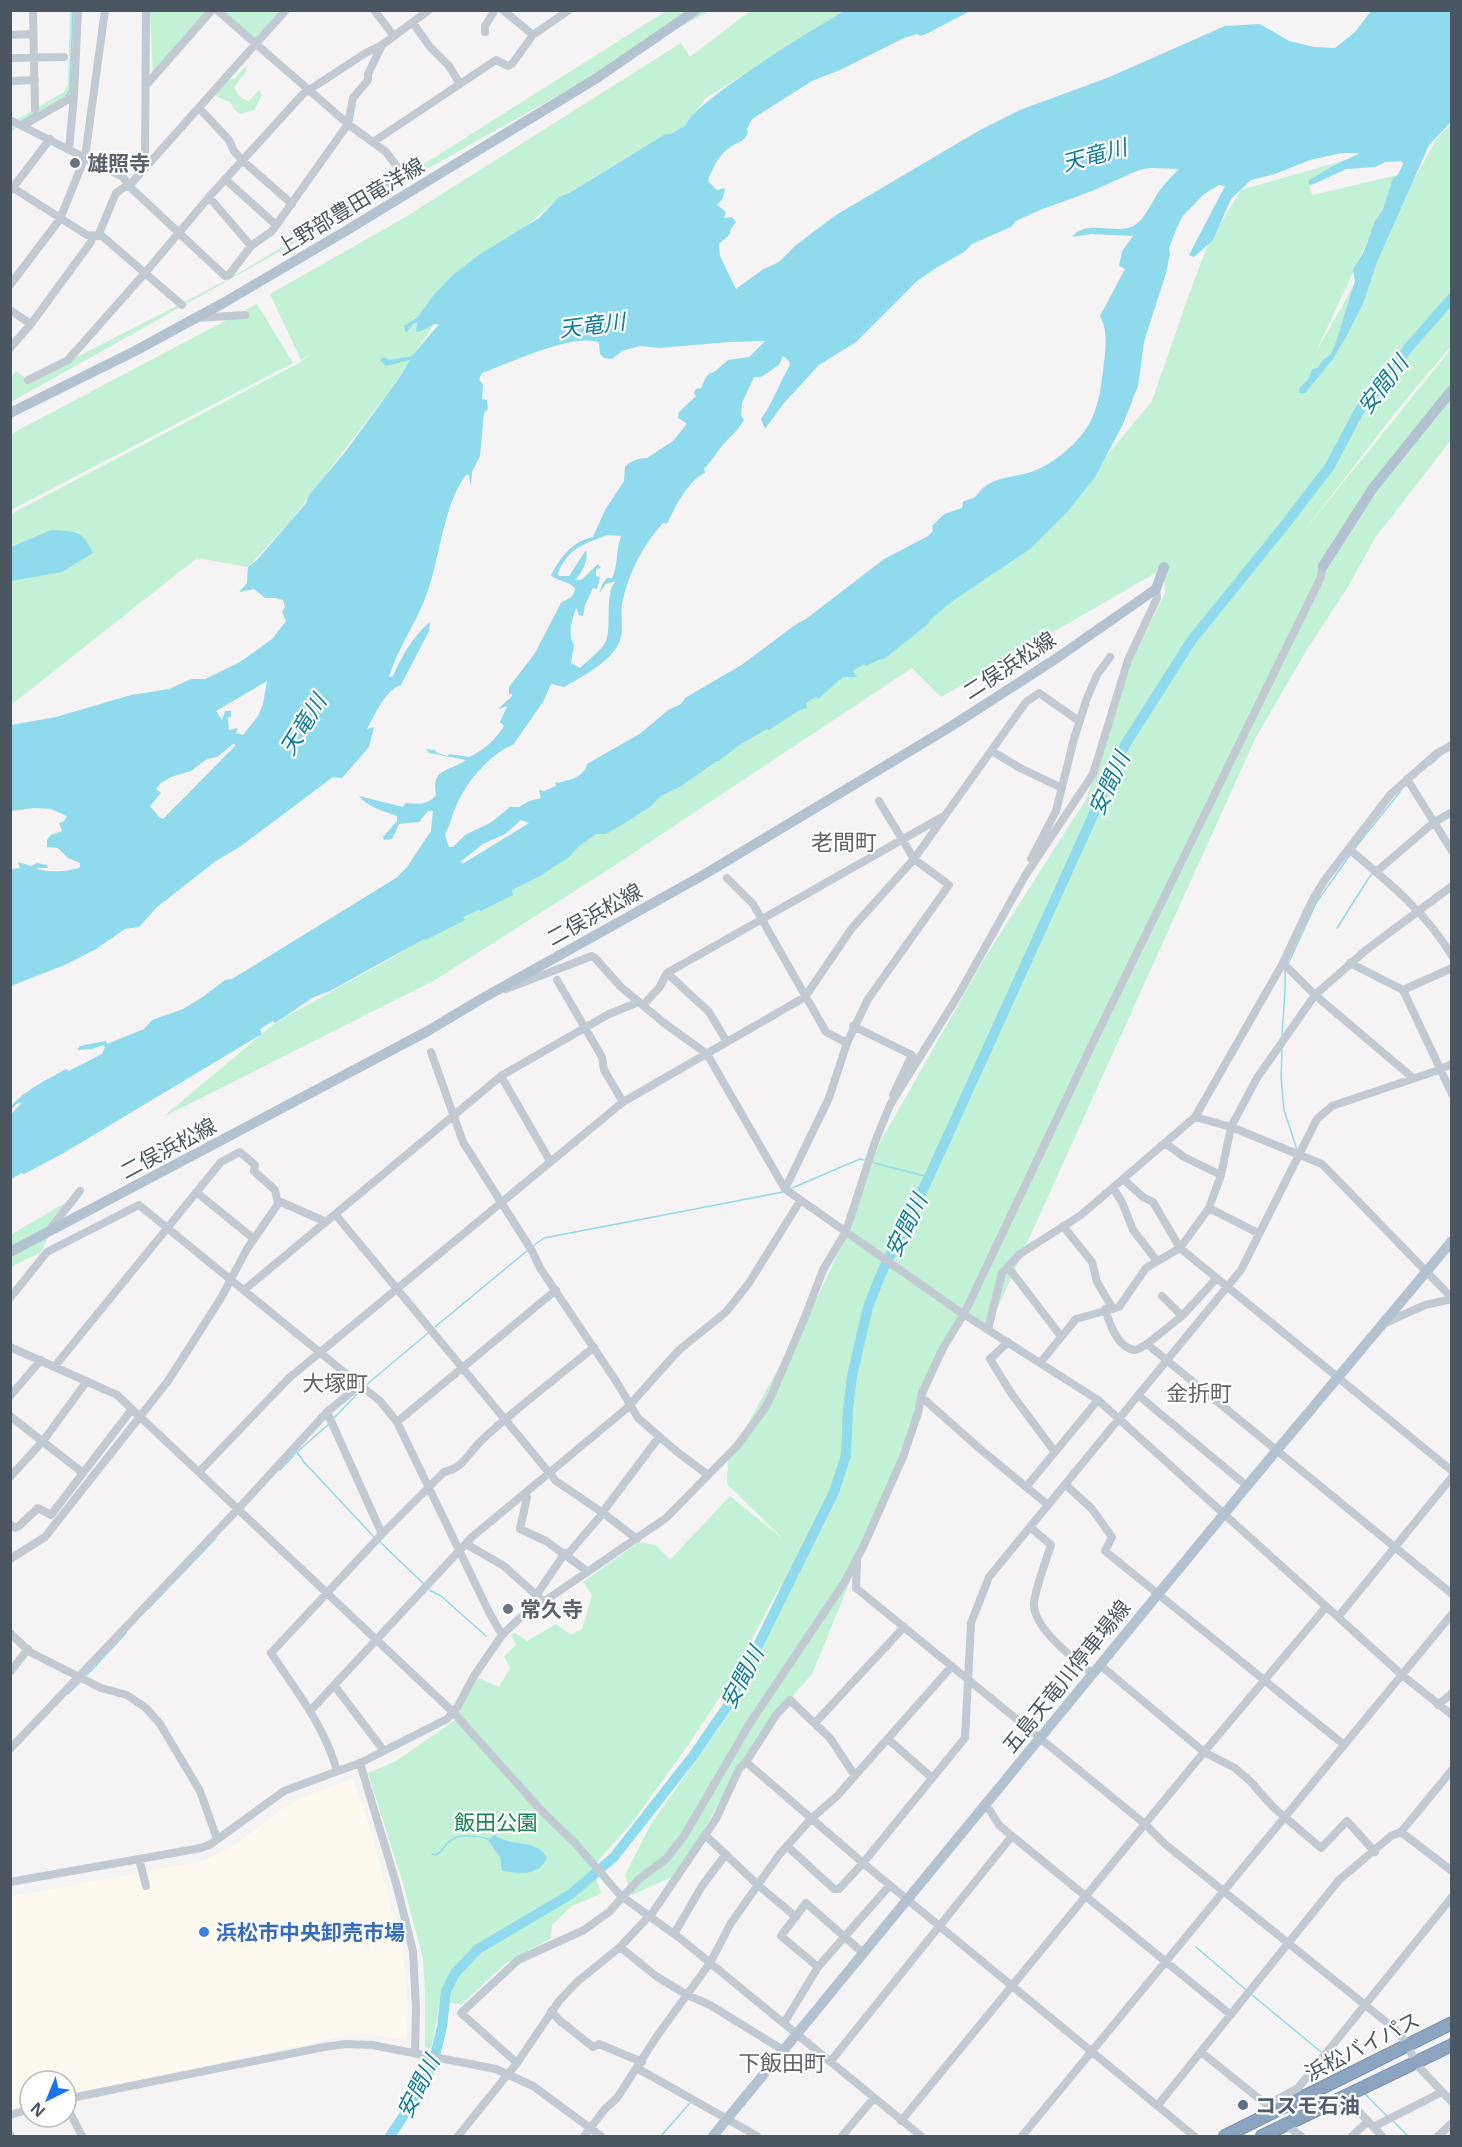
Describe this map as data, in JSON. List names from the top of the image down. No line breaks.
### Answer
{"streets":{"highway":["浜松バイパス"],"main road":["上野部豊田竜洋線","二俣浜松線","五島天竜川停車場線"]},"districts":["老間町","大塚町","金折町","下飯田町"],"water":["天竜川","安間川"],"parks":["飯田公園"],"places":["雄照寺","常久寺","浜松市中央卸売市場","コスモ石油"],"north":"bottom left"}
